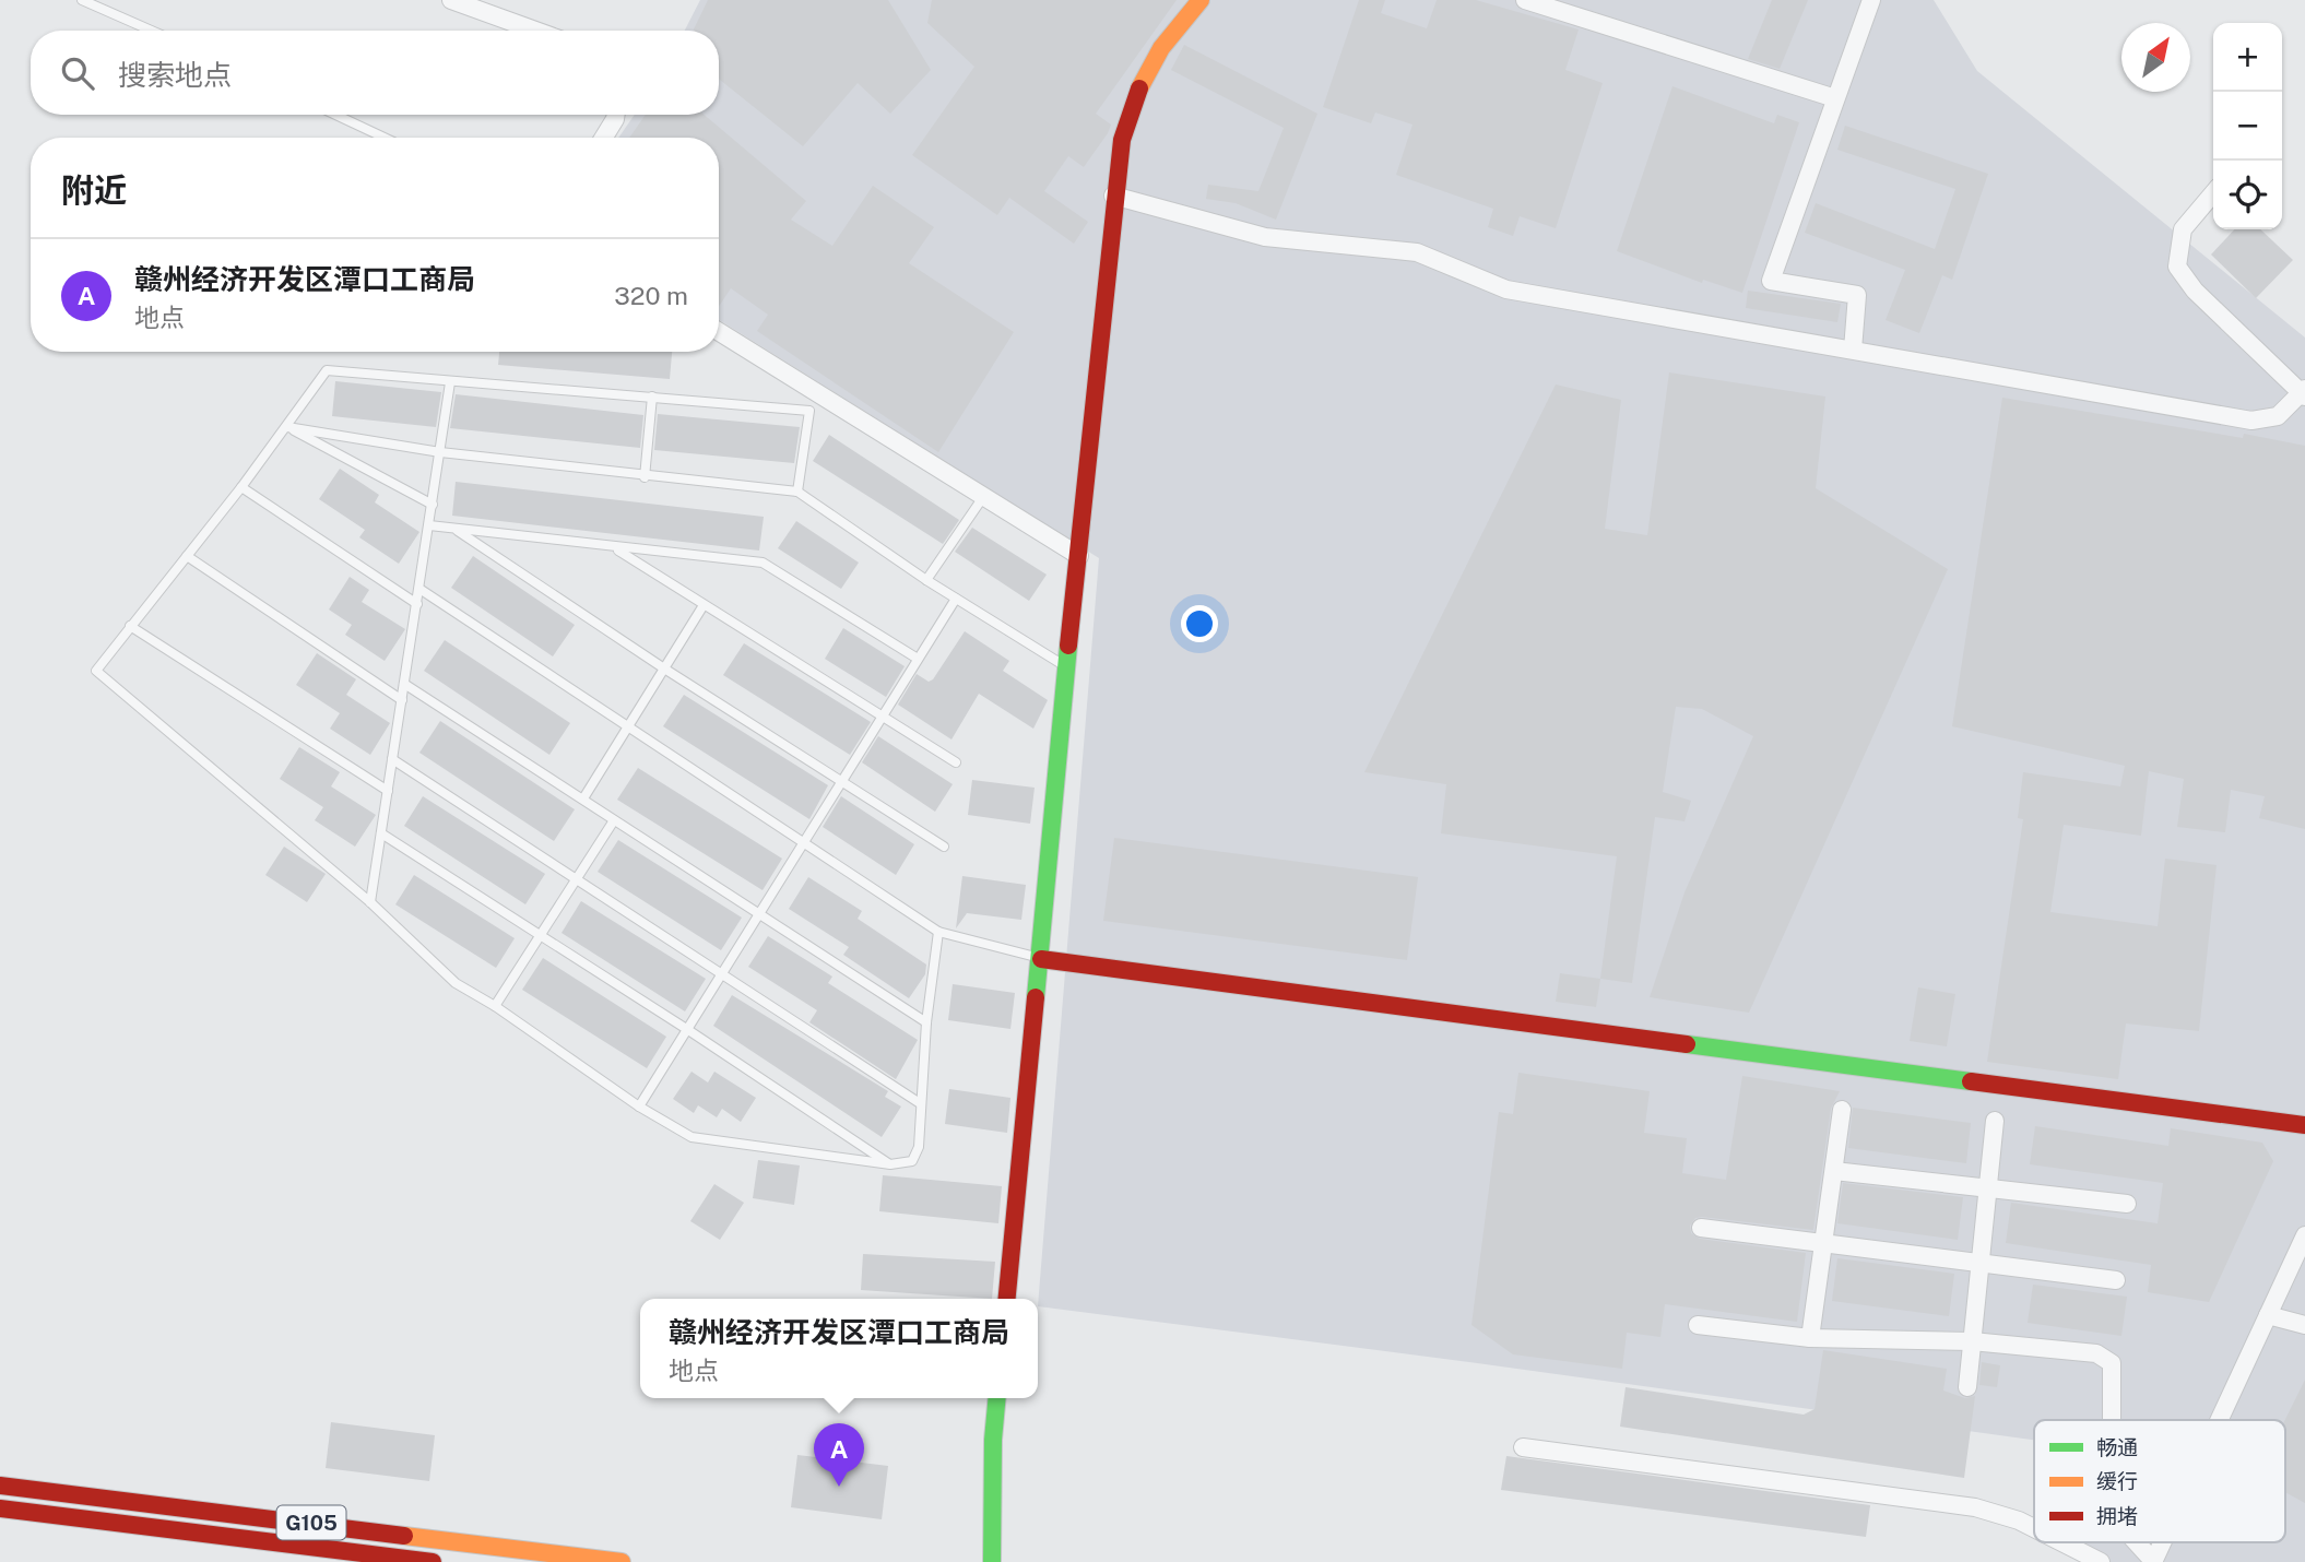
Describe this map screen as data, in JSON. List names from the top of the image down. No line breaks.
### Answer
{"streets":{"main road":["G105"]},"legend":["畅通","缓行","拥堵"],"north":"top right","page":{"map_buttons":["+","−"],"search":"搜索地点","heading":"附近","list":[{"mark":"A","name":"赣州经济开发区潭口工商局","note":"地点","value":"320 m"}],"popup":["赣州经济开发区潭口工商局","地点"],"pins":"A"}}
